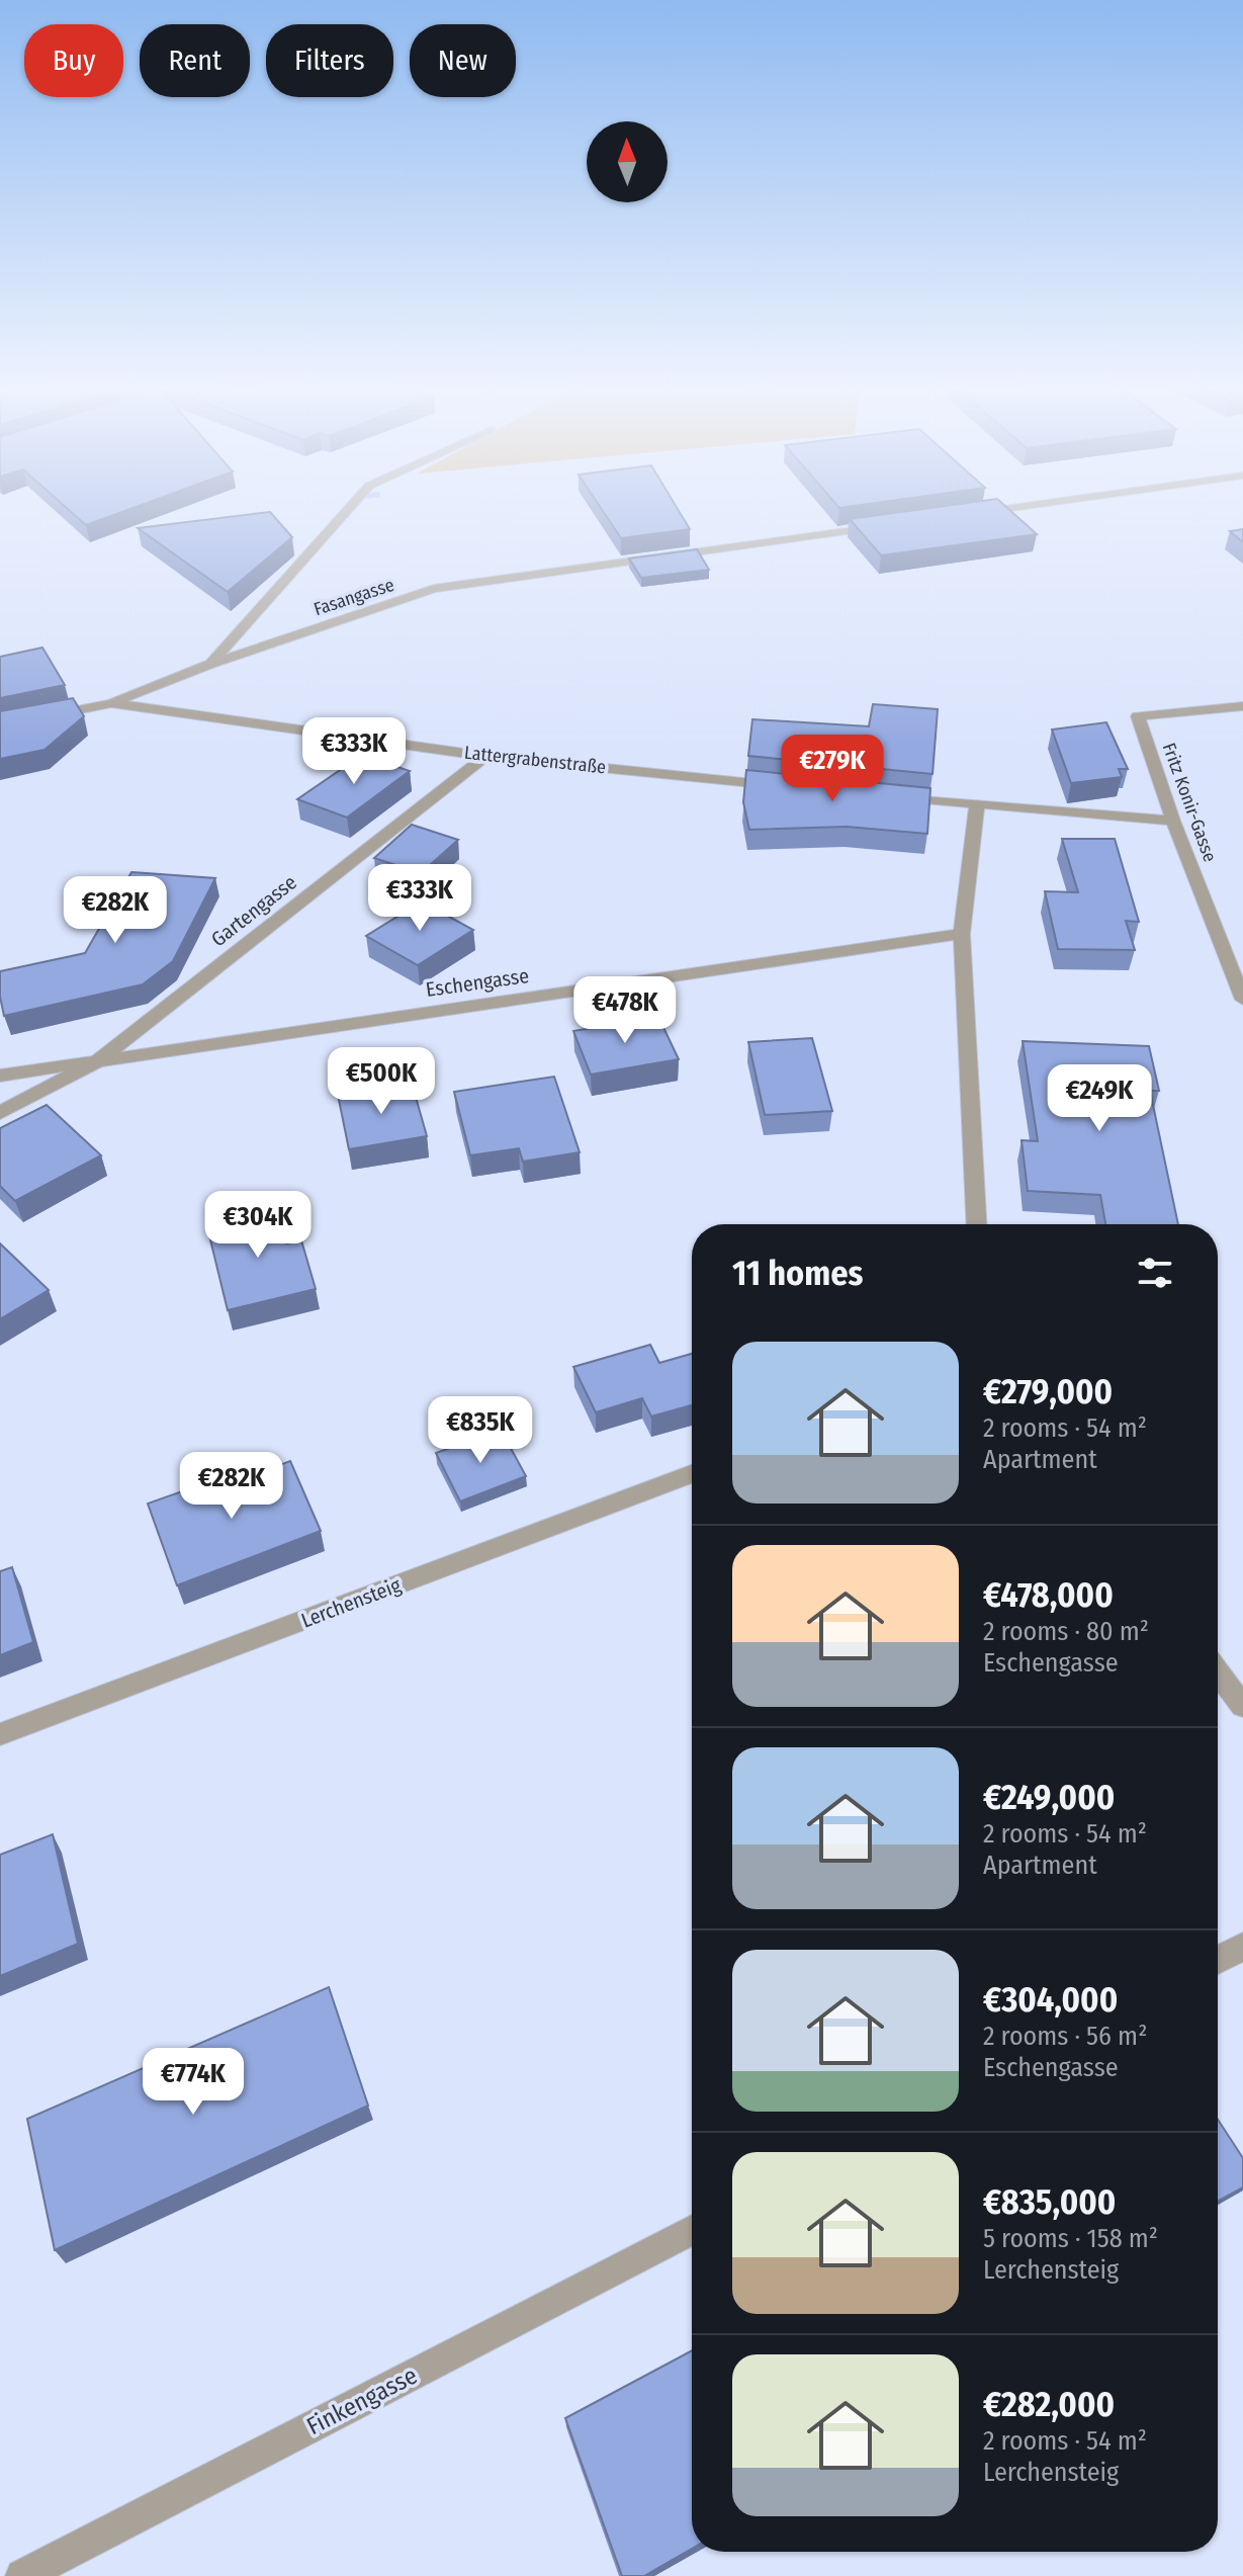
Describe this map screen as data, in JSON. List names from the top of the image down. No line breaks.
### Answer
{"streets":{"street":["Fasangasse","Lattergrabenstraße","Fritz Konir-Gasse","Gartengasse","Eschengasse","Lerchensteig","Finkengasse"]},"crossings":[["Fasangasse","Lattergrabenstraße"],["Lattergrabenstraße","Gartengasse"],["Gartengasse","Eschengasse"]],"north":"top","page":{"chip":["Buy","Rent","Filters","New"],"price":["€333K","€279K","€333K","€282K","€478K","€500K","€249K","€304K","€835K","€282K","€774K"],"heading":"11 homes","list":[{"name":"€279,000","note":"2 rooms · 54 m² · Apartment"},{"name":"€478,000","note":"2 rooms · 80 m² · Eschengasse"},{"name":"€249,000","note":"2 rooms · 54 m² · Apartment"},{"name":"€304,000","note":"2 rooms · 56 m² · Eschengasse"},{"name":"€835,000","note":"5 rooms · 158 m² · Lerchensteig"},{"name":"€282,000","note":"2 rooms · 54 m² · Lerchensteig"}]}}
